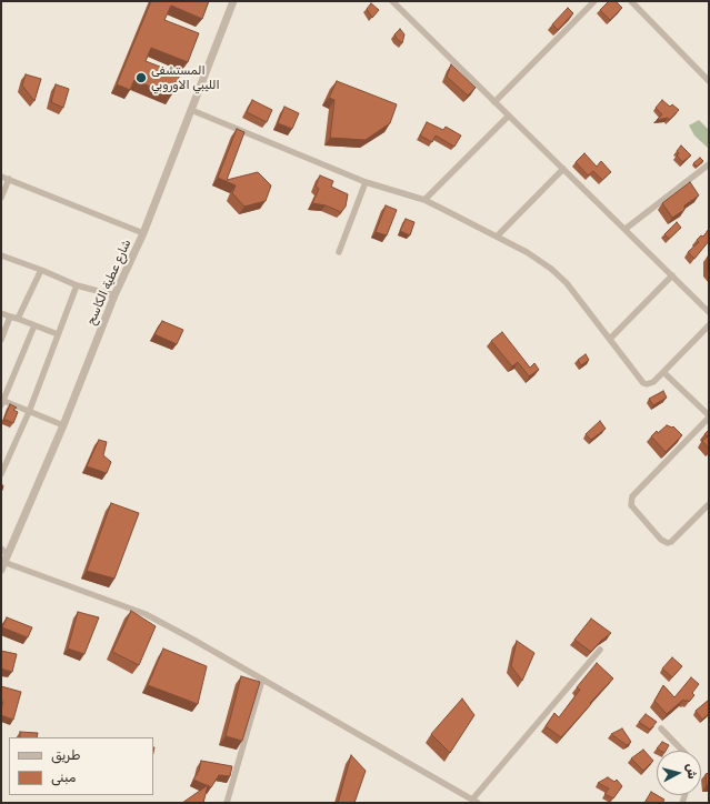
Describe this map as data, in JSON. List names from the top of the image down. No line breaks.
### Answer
{"streets":{"street":["شارع عطية الكاسح"]},"places":["المستشفی الليبي الاوروبي"],"legend":["طريق","مبنى"],"north":"right"}
